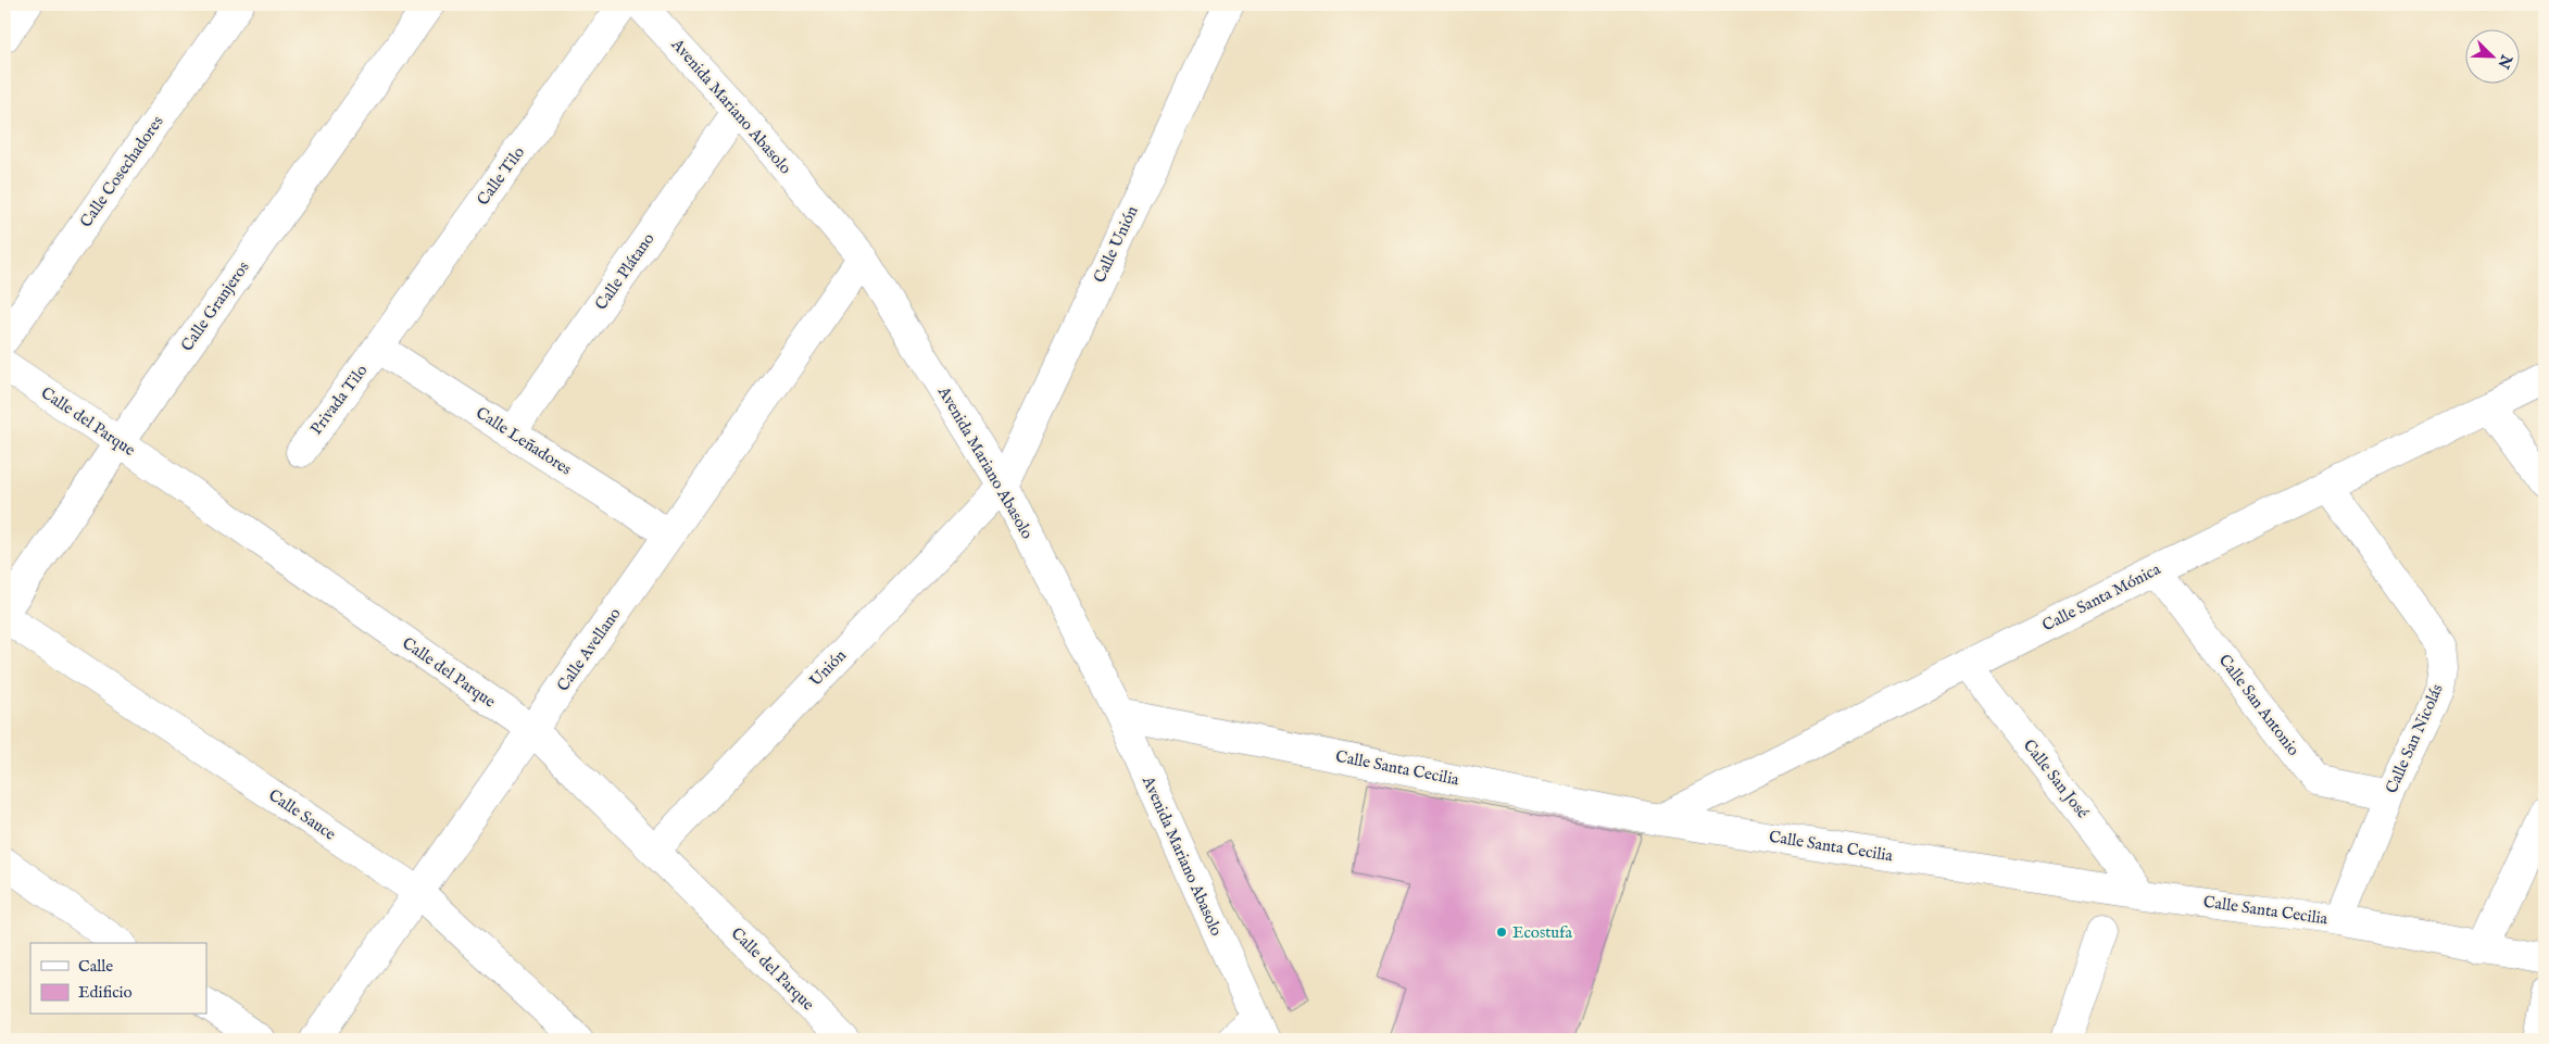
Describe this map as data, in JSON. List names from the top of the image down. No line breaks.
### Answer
{"streets":{"street":["Avenida Mariano Abasolo","Calle Cosechadores","Calle Tilo","Calle Unión","Calle Plátano","Calle Granjeros","Privada Tilo","Calle del Parque","Calle Leñadores","Calle Santa Mónica","Calle Avellano","Unión","Calle San Antonio","Calle San Nicolás","Calle Santa Cecilia","Calle San José","Calle Sauce"]},"crossings":[["Avenida Mariano Abasolo","Calle Unión"],["Avenida Mariano Abasolo","Calle Plátano"],["Avenida Mariano Abasolo","Calle Avellano"],["Avenida Mariano Abasolo","Unión"],["Avenida Mariano Abasolo","Calle Santa Cecilia"],["Calle Tilo","Privada Tilo"],["Calle Tilo","Calle Leñadores"],["Calle Unión","Unión"],["Calle Plátano","Calle Leñadores"],["Calle Granjeros","Calle del Parque"],["Privada Tilo","Calle Leñadores"],["Calle del Parque","Calle Avellano"],["Calle del Parque","Unión"],["Calle Leñadores","Calle Avellano"],["Calle Santa Mónica","Calle San Antonio"],["Calle Santa Mónica","Calle San Nicolás"],["Calle Santa Mónica","Calle Santa Cecilia"],["Calle Santa Mónica","Calle San José"],["Calle Avellano","Calle Sauce"],["Calle San Antonio","Calle San Nicolás"],["Calle San Nicolás","Calle Santa Cecilia"],["Calle Santa Cecilia","Calle San José"]],"places":["Ecostufa"],"legend":["Calle","Edificio"],"north":"bottom right"}
